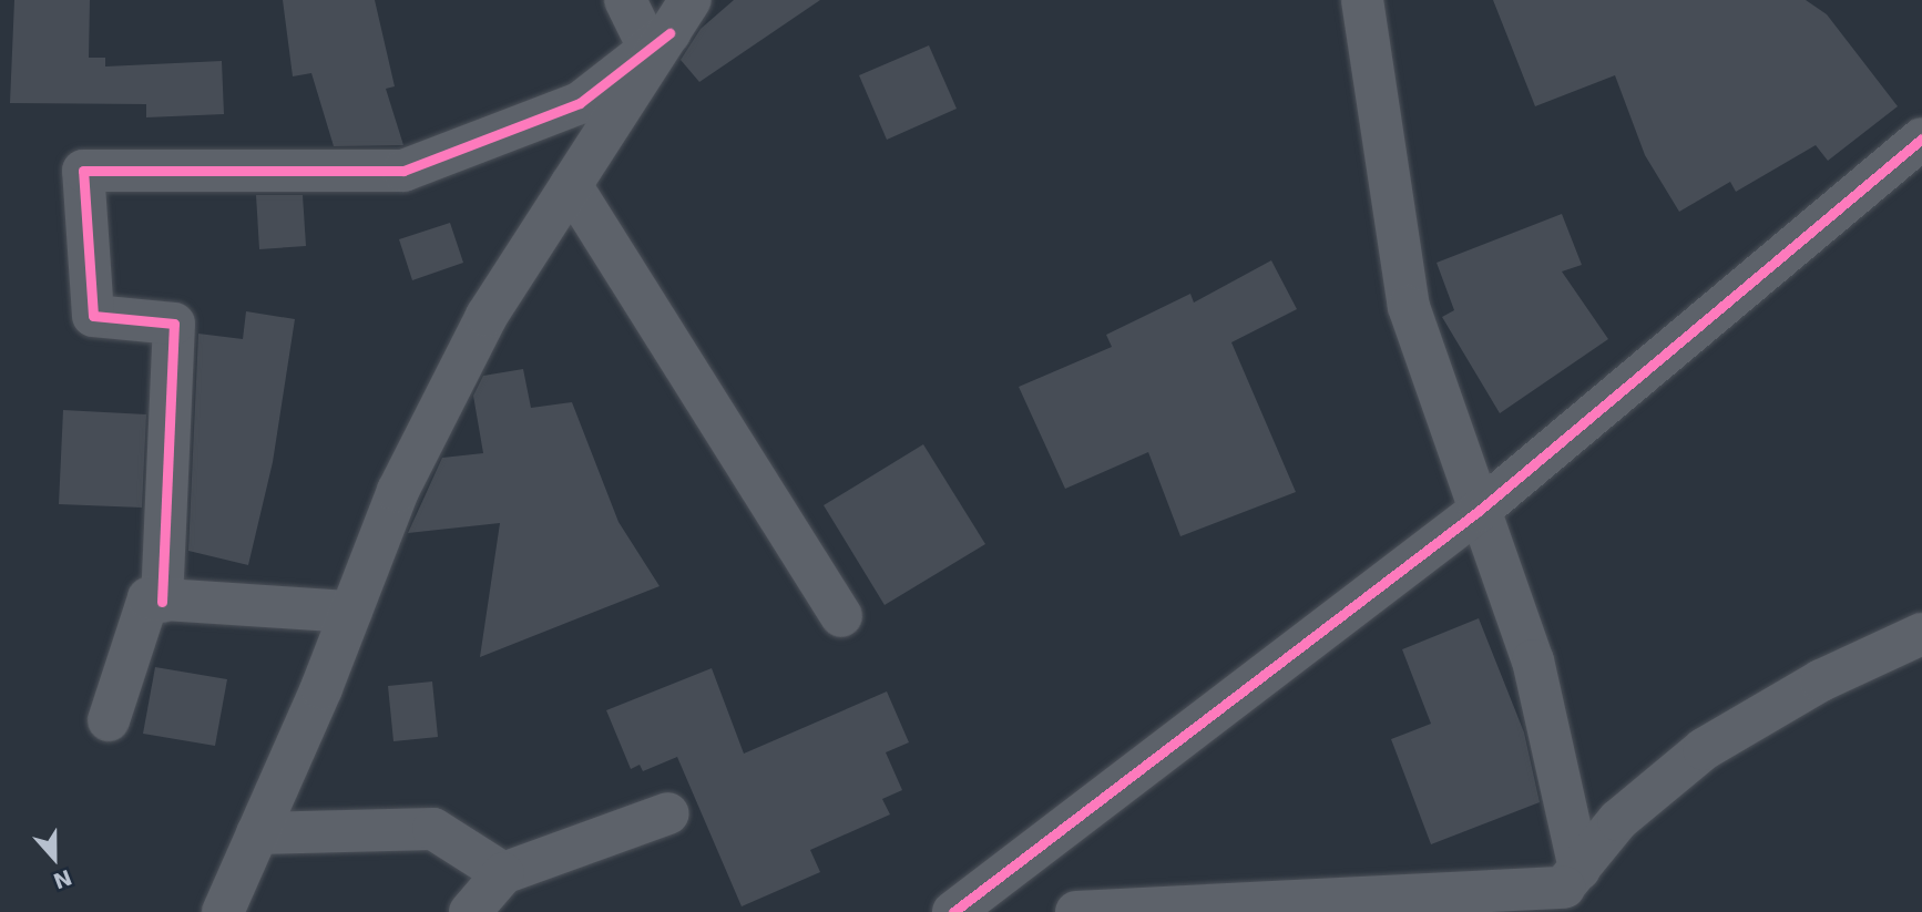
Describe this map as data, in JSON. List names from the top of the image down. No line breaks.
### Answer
{"north":"bottom"}
